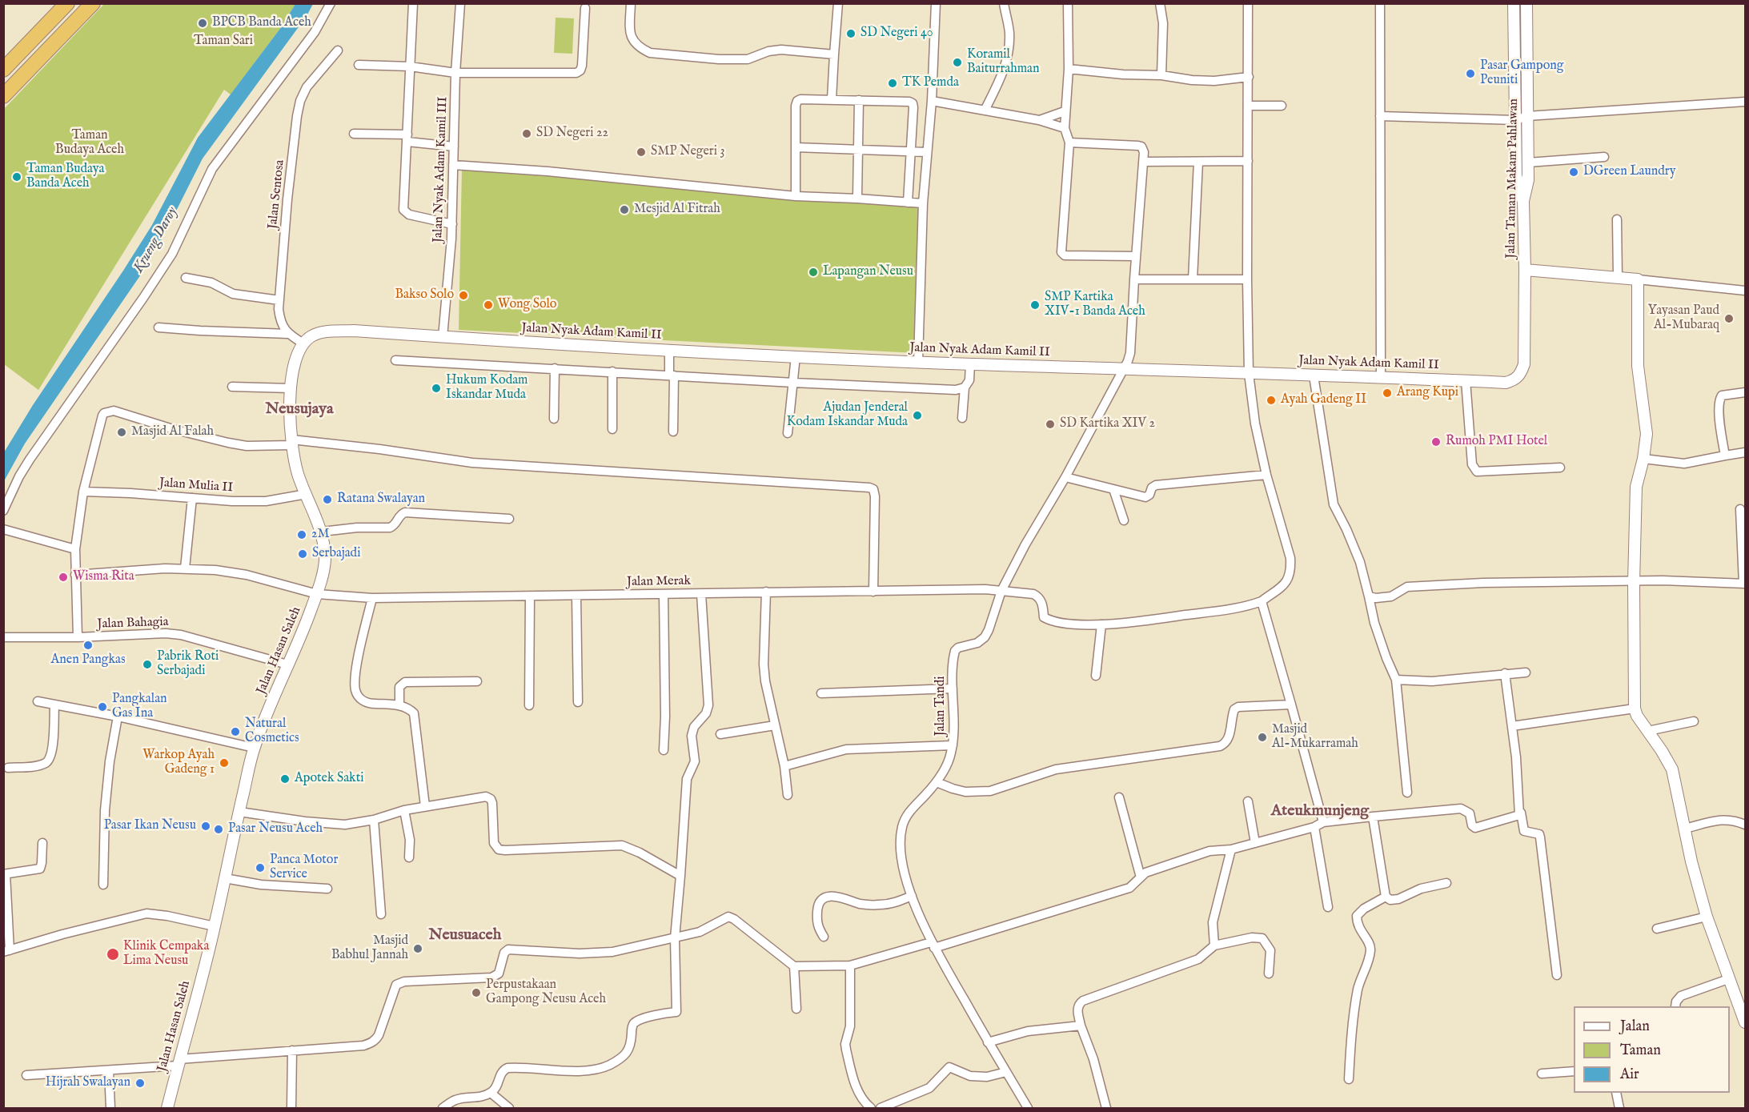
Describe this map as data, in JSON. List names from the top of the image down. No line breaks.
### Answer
{"streets":{"street":["Jalan Nyak Adam Kamil III","Jalan Taman Makam Pahlawan","Jalan Sentosa","Jalan Nyak Adam Kamil II","Jalan Mulia II","Jalan Merak","Jalan Bahagia","Jalan Hasan Saleh","Jalan Tandi"]},"crossings":[["Jalan Nyak Adam Kamil III","Jalan Nyak Adam Kamil II"],["Jalan Taman Makam Pahlawan","Jalan Nyak Adam Kamil II"],["Jalan Nyak Adam Kamil II","Jalan Tandi"],["Jalan Mulia II","Jalan Hasan Saleh"],["Jalan Merak","Jalan Hasan Saleh"],["Jalan Merak","Jalan Tandi"],["Jalan Bahagia","Jalan Hasan Saleh"]],"districts":["Neusujaya","Ateukmunjeng","Neusuaceh"],"water":["Krueng Daroy"],"parks":["Taman Sari","Taman Budaya Aceh"],"places":["BPCB Banda Aceh","SD Negeri 40","Koramil Baiturrahman","Pasar Gampong Peuniti","TK Pemda","SD Negeri 22","SMP Negeri 3","DGreen Laundry","Taman Budaya Banda Aceh","Mesjid Al Fitrah","Lapangan Neusu","Bakso Solo","Wong Solo","SMP Kartika XIV-1 Banda Aceh","Yayasan Paud Al-Mubaraq","Hukum Kodam Iskandar Muda","Arang Kupi","Ayah Gadeng II","Ajudan Jenderal Kodam Iskandar Muda","SD Kartika XIV 2","Masjid Al Falah","Rumoh PMI Hotel","Ratana Swalayan","2M","Serbajadi","Wisma Rita","Anen Pangkas","Pabrik Roti Serbajadi","Pangkalan Gas Ina","Natural Cosmetics","Masjid Al-Mukarramah","Warkop Ayah Gadeng 1","Apotek Sakti","Pasar Ikan Neusu","Pasar Neusu Aceh","Panca Motor Service","Masjid Babhul Jannah","Klinik Cempaka Lima Neusu","Perpustakaan Gampong Neusu Aceh","Hijrah Swalayan"],"legend":["Jalan","Taman","Air"]}
